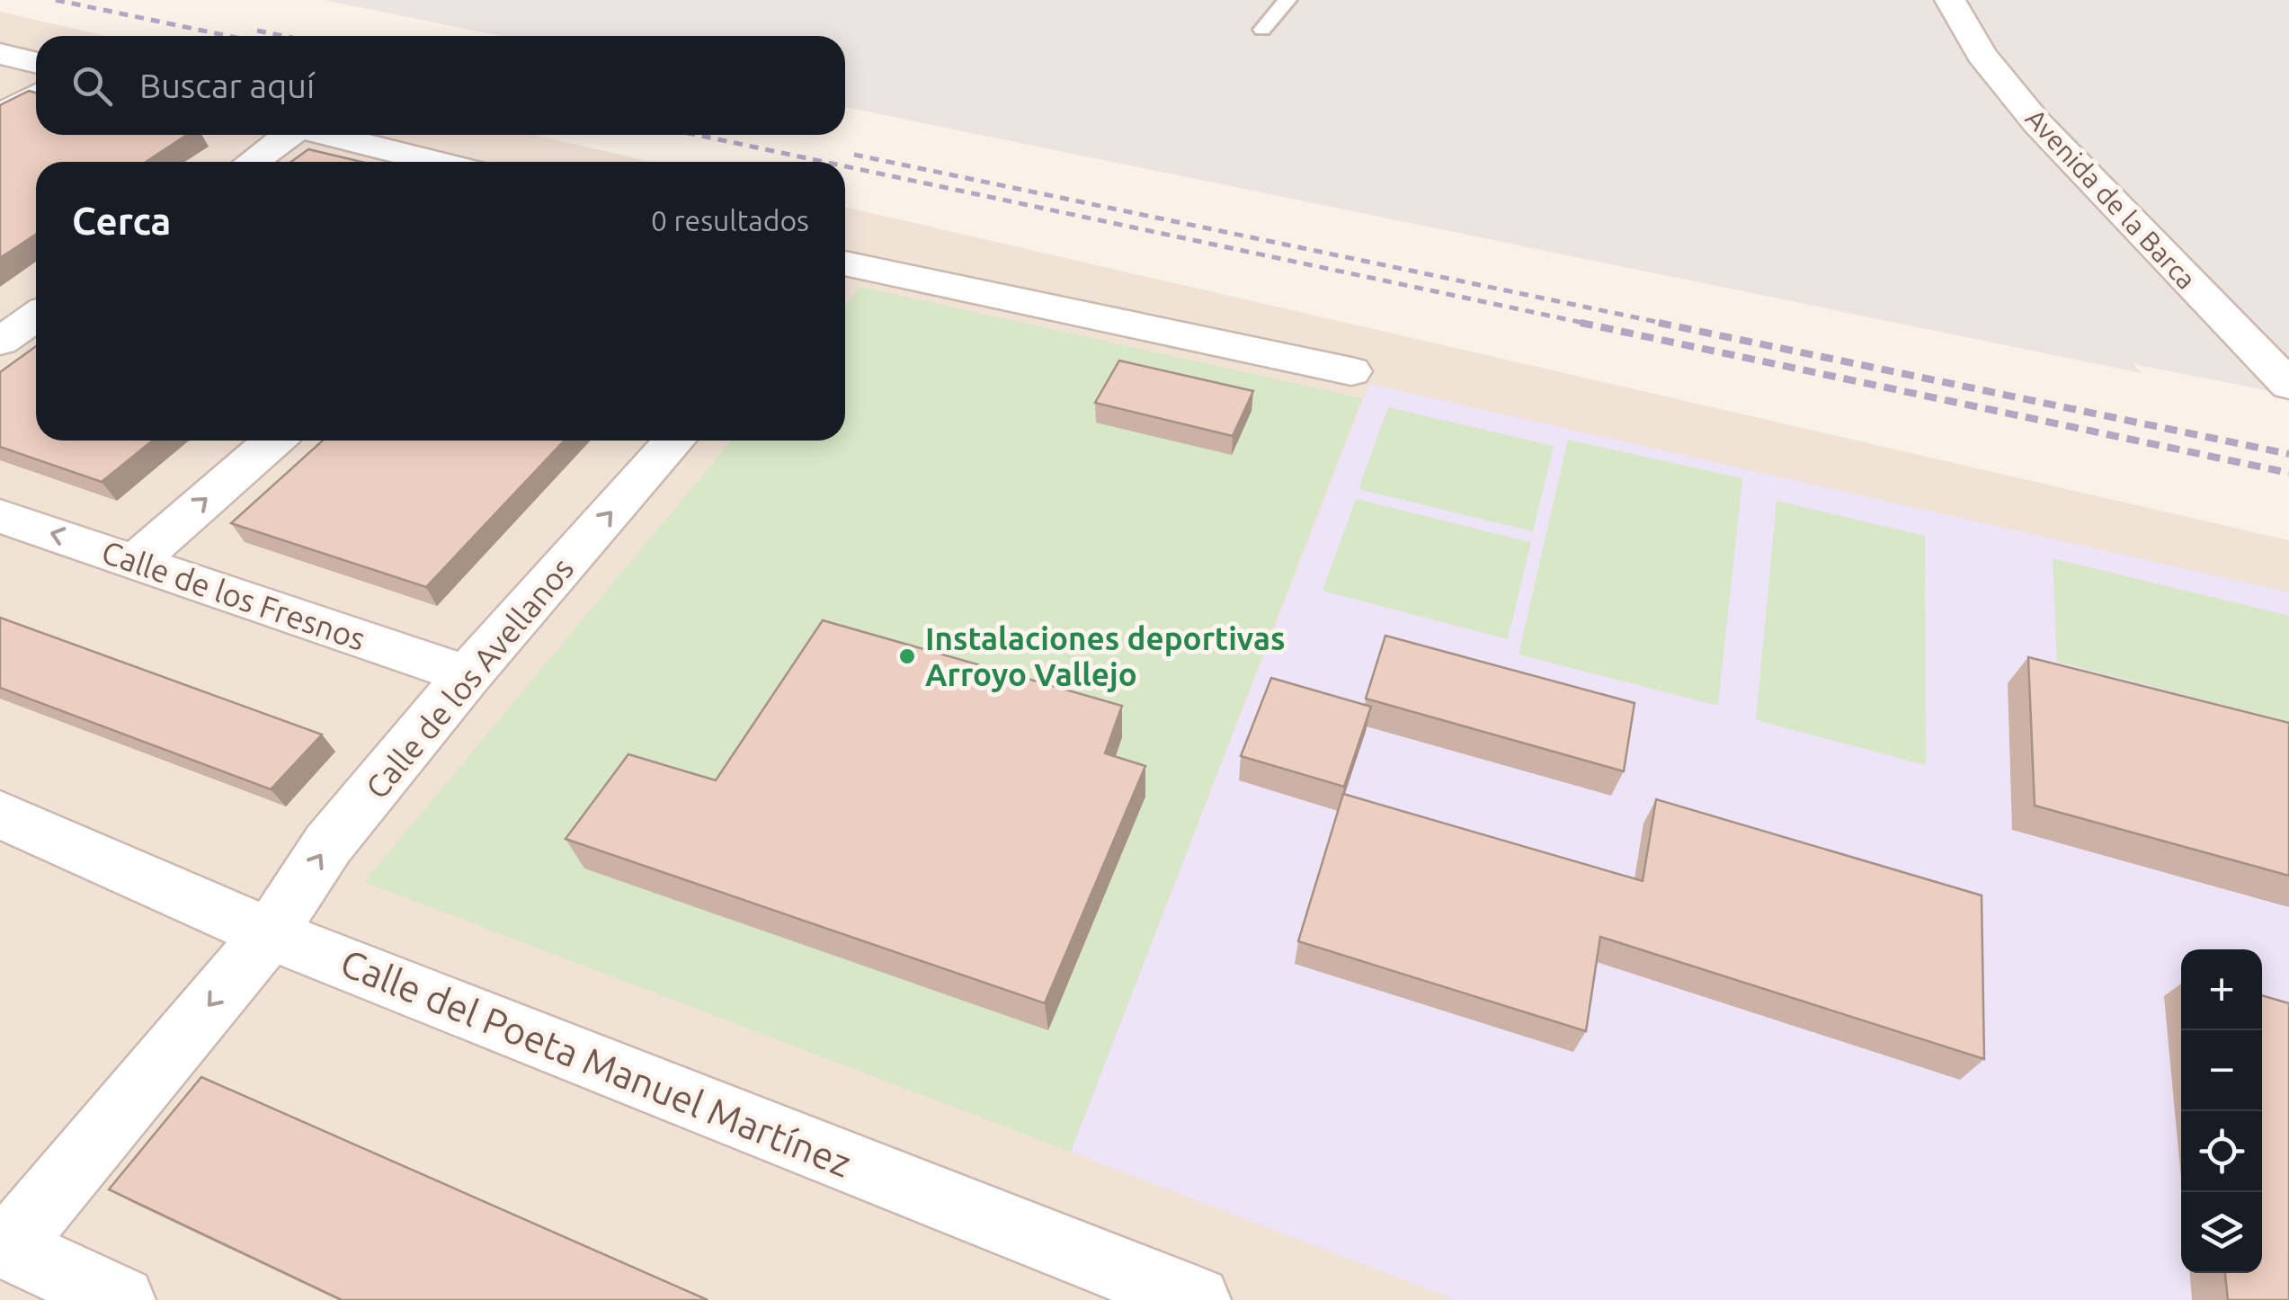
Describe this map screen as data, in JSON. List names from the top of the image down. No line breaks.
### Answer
{"streets":{"street":["Avenida de la Barca","Calle de los Fresnos","Calle de los Avellanos","Calle del Poeta Manuel Martínez"]},"crossings":[["Calle de los Fresnos","Calle de los Avellanos"],["Calle de los Avellanos","Calle del Poeta Manuel Martínez"]],"places":["Instalaciones deportivas Arroyo Vallejo"],"page":{"search":"Buscar aquí","heading":["Cerca","0 resultados"],"map_buttons":["+","−"]}}
